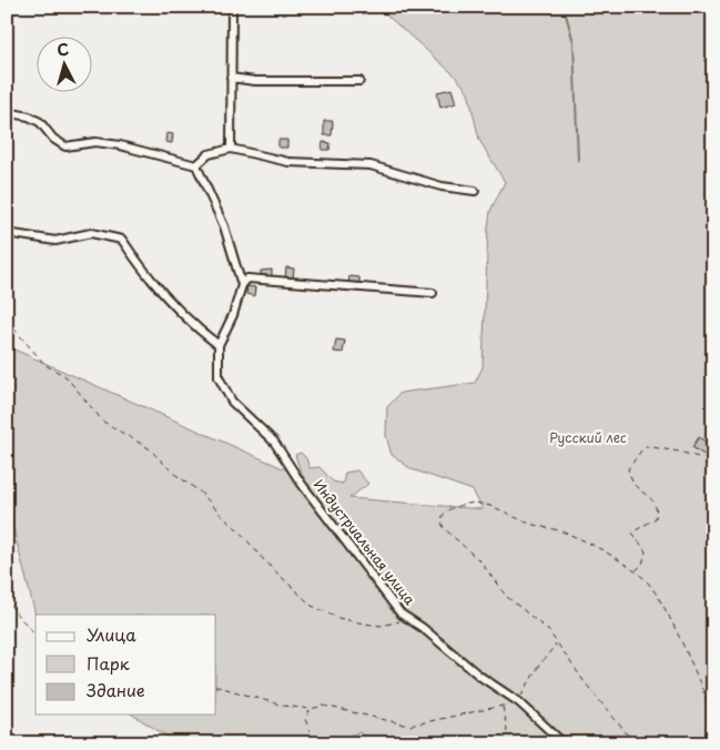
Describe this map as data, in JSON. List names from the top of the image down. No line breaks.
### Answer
{"streets":{"street":["Индустриальная улица"]},"parks":["Русский лес"],"legend":["Улица","Парк","Здание"],"north":"top"}
